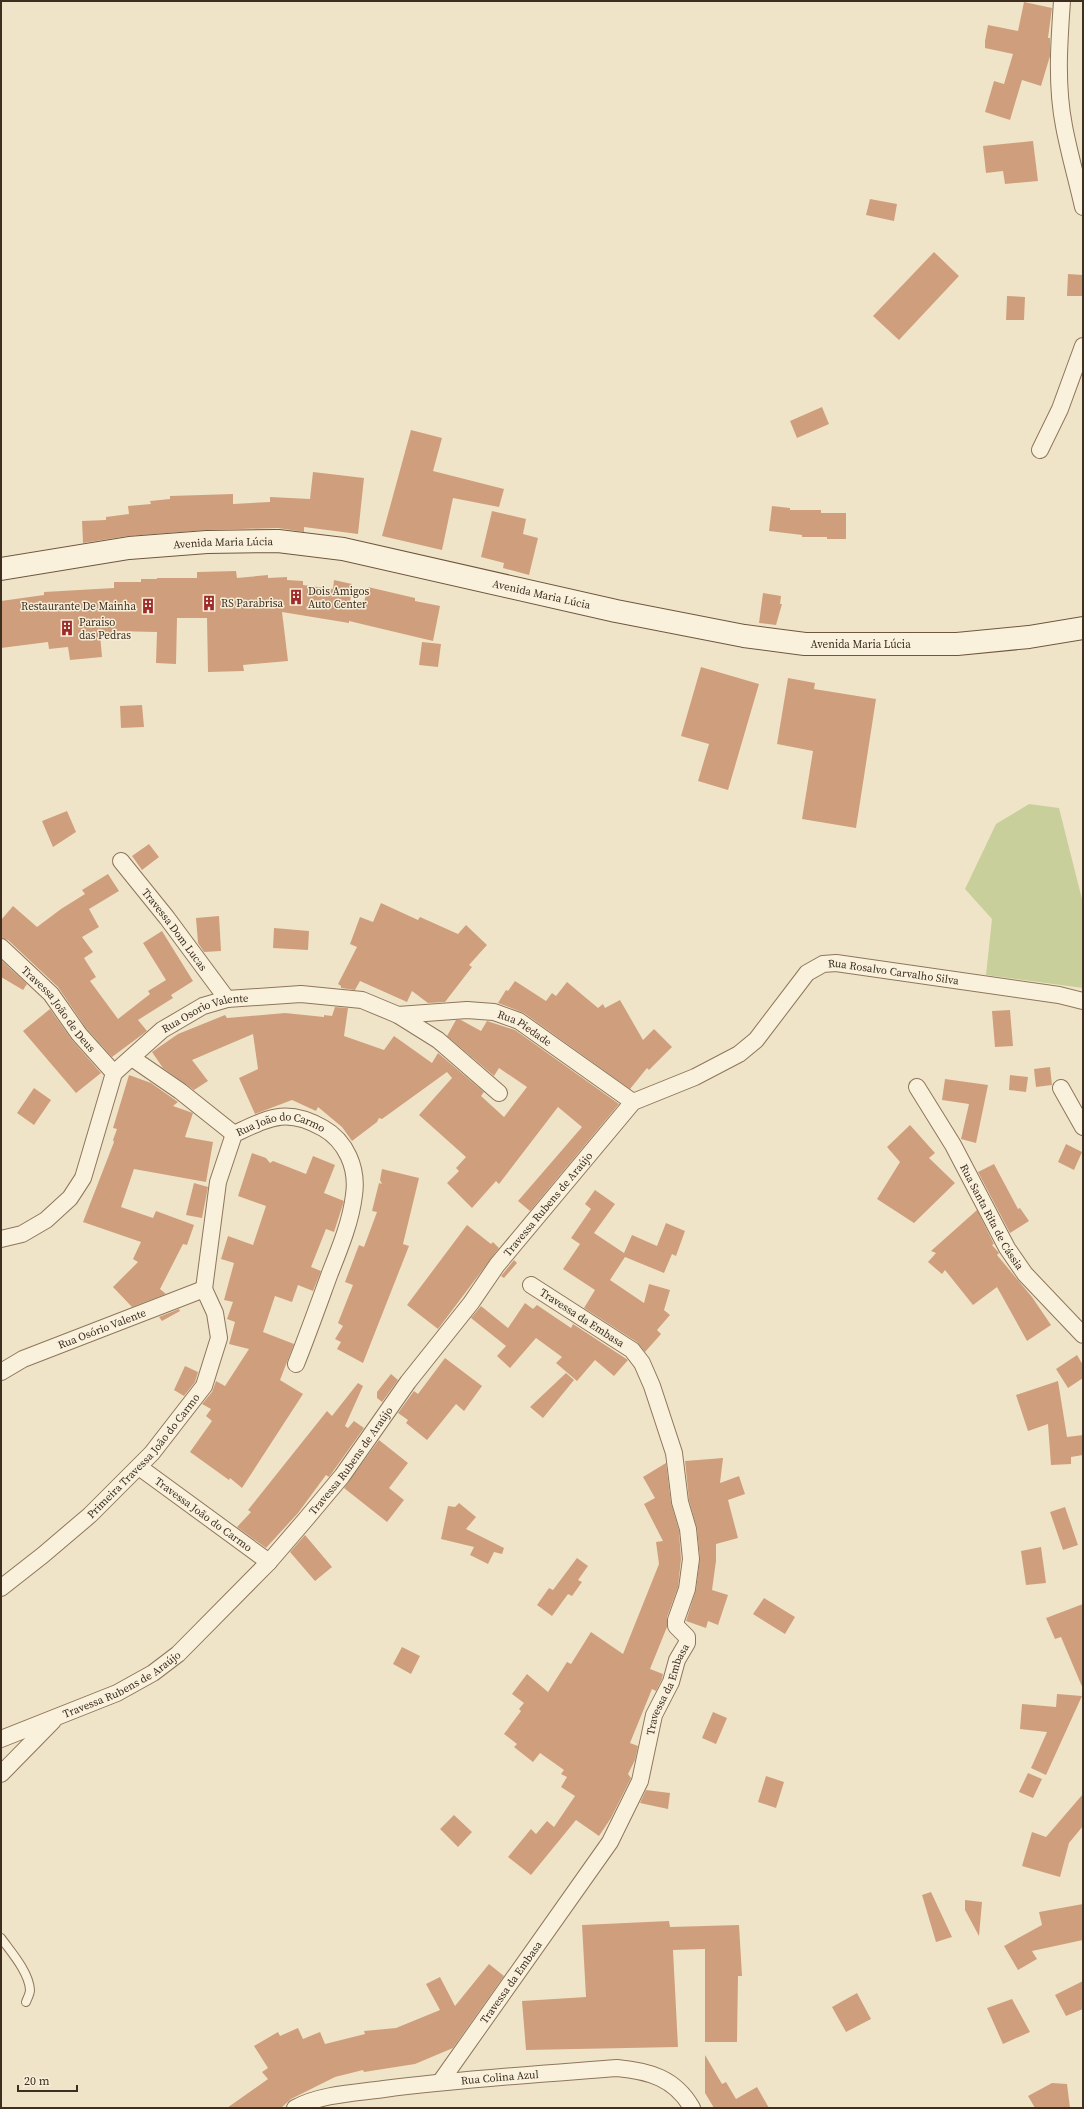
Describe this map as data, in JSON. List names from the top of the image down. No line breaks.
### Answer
{"streets":{"main road":["Avenida Maria Lúcia"],"street":["Travessa Dom Lucas","Rua Rosalvo Carvalho Silva","Travessa João de Deus","Rua Osorio Valente","Rua Piedade","Rua João do Carmo","Travessa Rubens de Araújo","Rua Santa Rita de Cássia","Travessa da Embasa","Rua Osório Valente","Primeira Travessa João do Carmo","Travessa João do Carmo","Rua Colina Azul"]},"crossings":[["Travessa Dom Lucas","Rua Osorio Valente"],["Rua Rosalvo Carvalho Silva","Rua Piedade"],["Rua Rosalvo Carvalho Silva","Travessa Rubens de Araújo"],["Travessa João de Deus","Rua Osorio Valente"],["Rua Osorio Valente","Rua Piedade"],["Rua Piedade","Travessa Rubens de Araújo"],["Rua João do Carmo","Rua Osório Valente"],["Rua João do Carmo","Primeira Travessa João do Carmo"],["Travessa Rubens de Araújo","Travessa João do Carmo"],["Travessa da Embasa","Rua Colina Azul"],["Rua Osório Valente","Primeira Travessa João do Carmo"],["Primeira Travessa João do Carmo","Travessa João do Carmo"]],"places":{"building":["Dois Amigos Auto Center","RS Parabrisa","Restaurante De Mainha","Paraiso das Pedras"]},"scale_bar":"20 m"}
